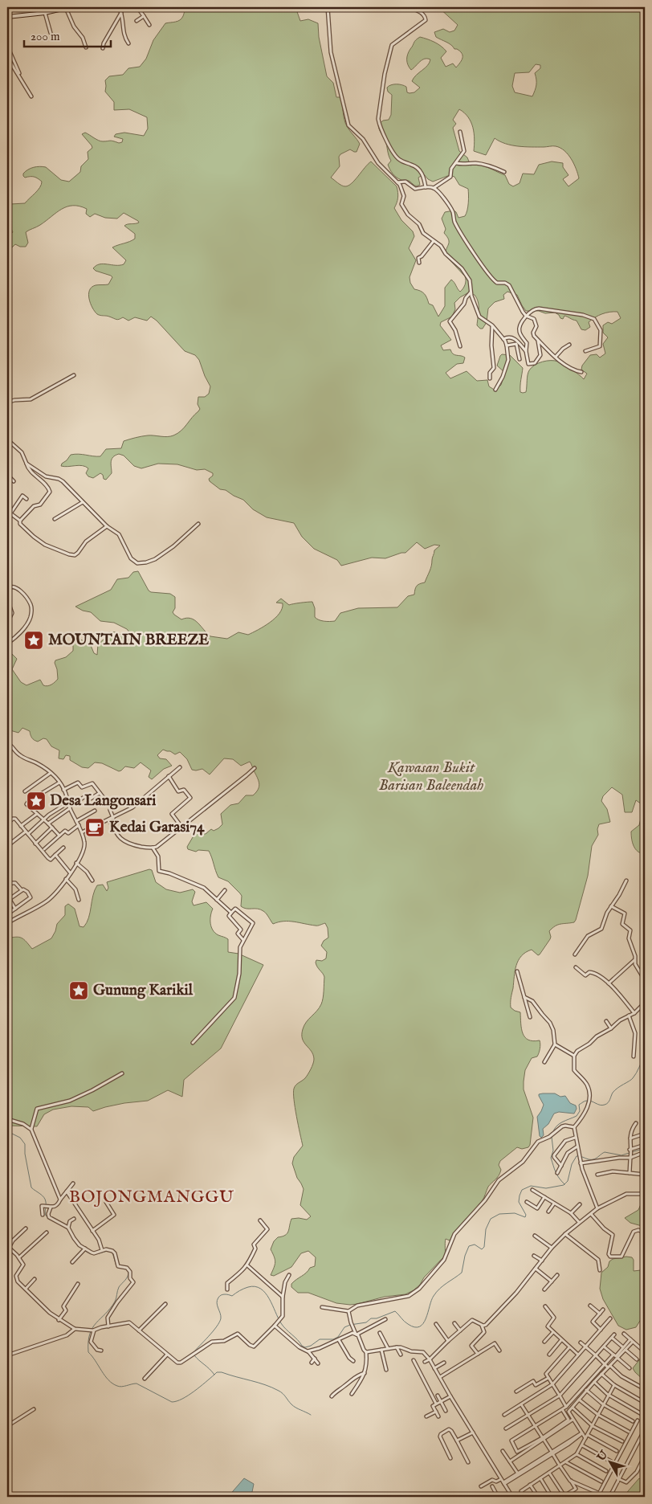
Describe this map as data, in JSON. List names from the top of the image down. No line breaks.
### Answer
{"districts":["BOJONGMANGGU"],"parks":["Kawasan Bukit Barisan Baleendah"],"places":{"place":["MOUNTAIN BREEZE","Desa Langonsari","Gunung Karikil"],"cafe":["Kedai Garasi74"]},"scale_bar":"200 m","north":"top left"}
